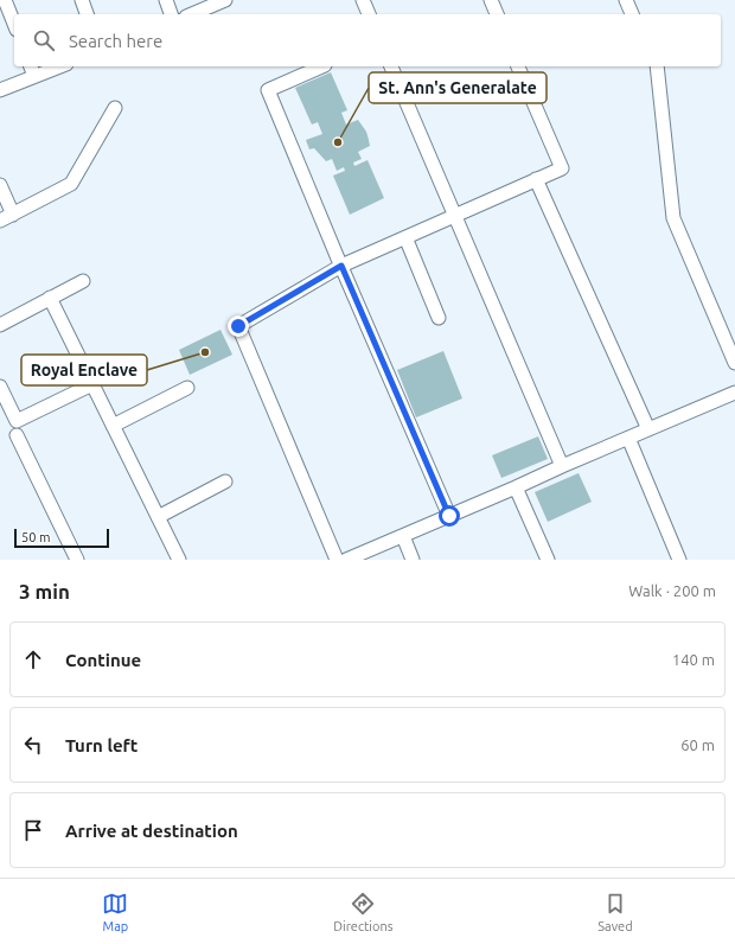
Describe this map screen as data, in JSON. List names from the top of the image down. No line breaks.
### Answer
{"places":["St. Ann's Generalate","Royal Enclave"],"scale_bar":"50 m","page":{"search":"Search here","scale":"50 m","heading":["3 min","Walk · 200 m"],"list":[["Continue","140 m"],["Turn left","60 m"],"Arrive at destination"],"nav":["Map","Directions","Saved"]}}
